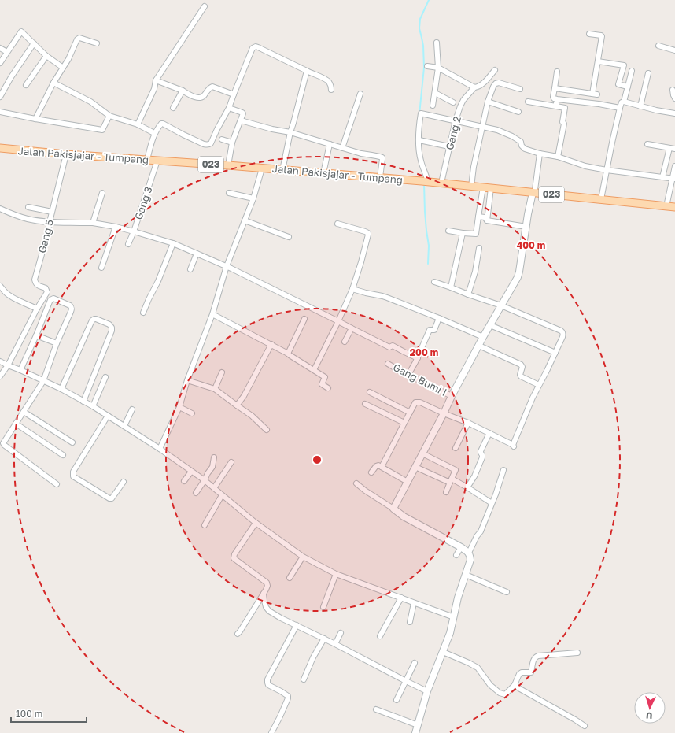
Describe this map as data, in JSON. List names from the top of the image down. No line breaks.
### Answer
{"streets":{"main road":["Jalan Pakisjajar - Tumpang","023"],"street":["Gang 2","Gang 3","Gang 5","Gang Bumi I"]},"crossings":[["Gang 2","Jalan Pakisjajar - Tumpang"],["Jalan Pakisjajar - Tumpang","Gang 3"],["Jalan Pakisjajar - Tumpang","Gang 5"]],"scale_bar":"100 m","north":"bottom","rings":["400 m","200 m"]}
